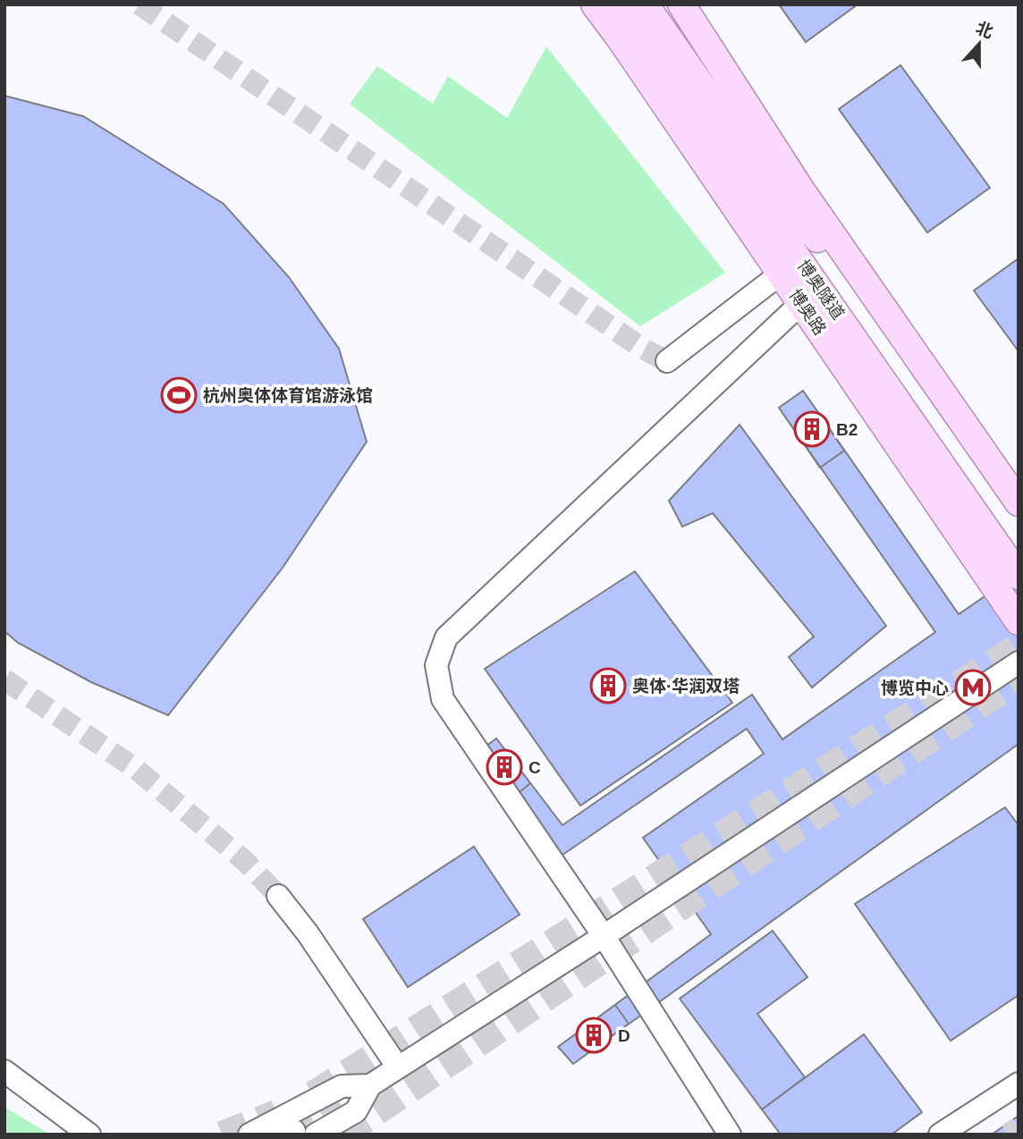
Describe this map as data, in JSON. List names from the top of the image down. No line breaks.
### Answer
{"streets":{"main road":["博奥隧道","博奥路"]},"places":{"sports":["杭州奥体体育馆游泳馆"],"building":["B2","奥体·华润双塔","C","D"],"metro station":["博览中心"]},"north":"top"}
